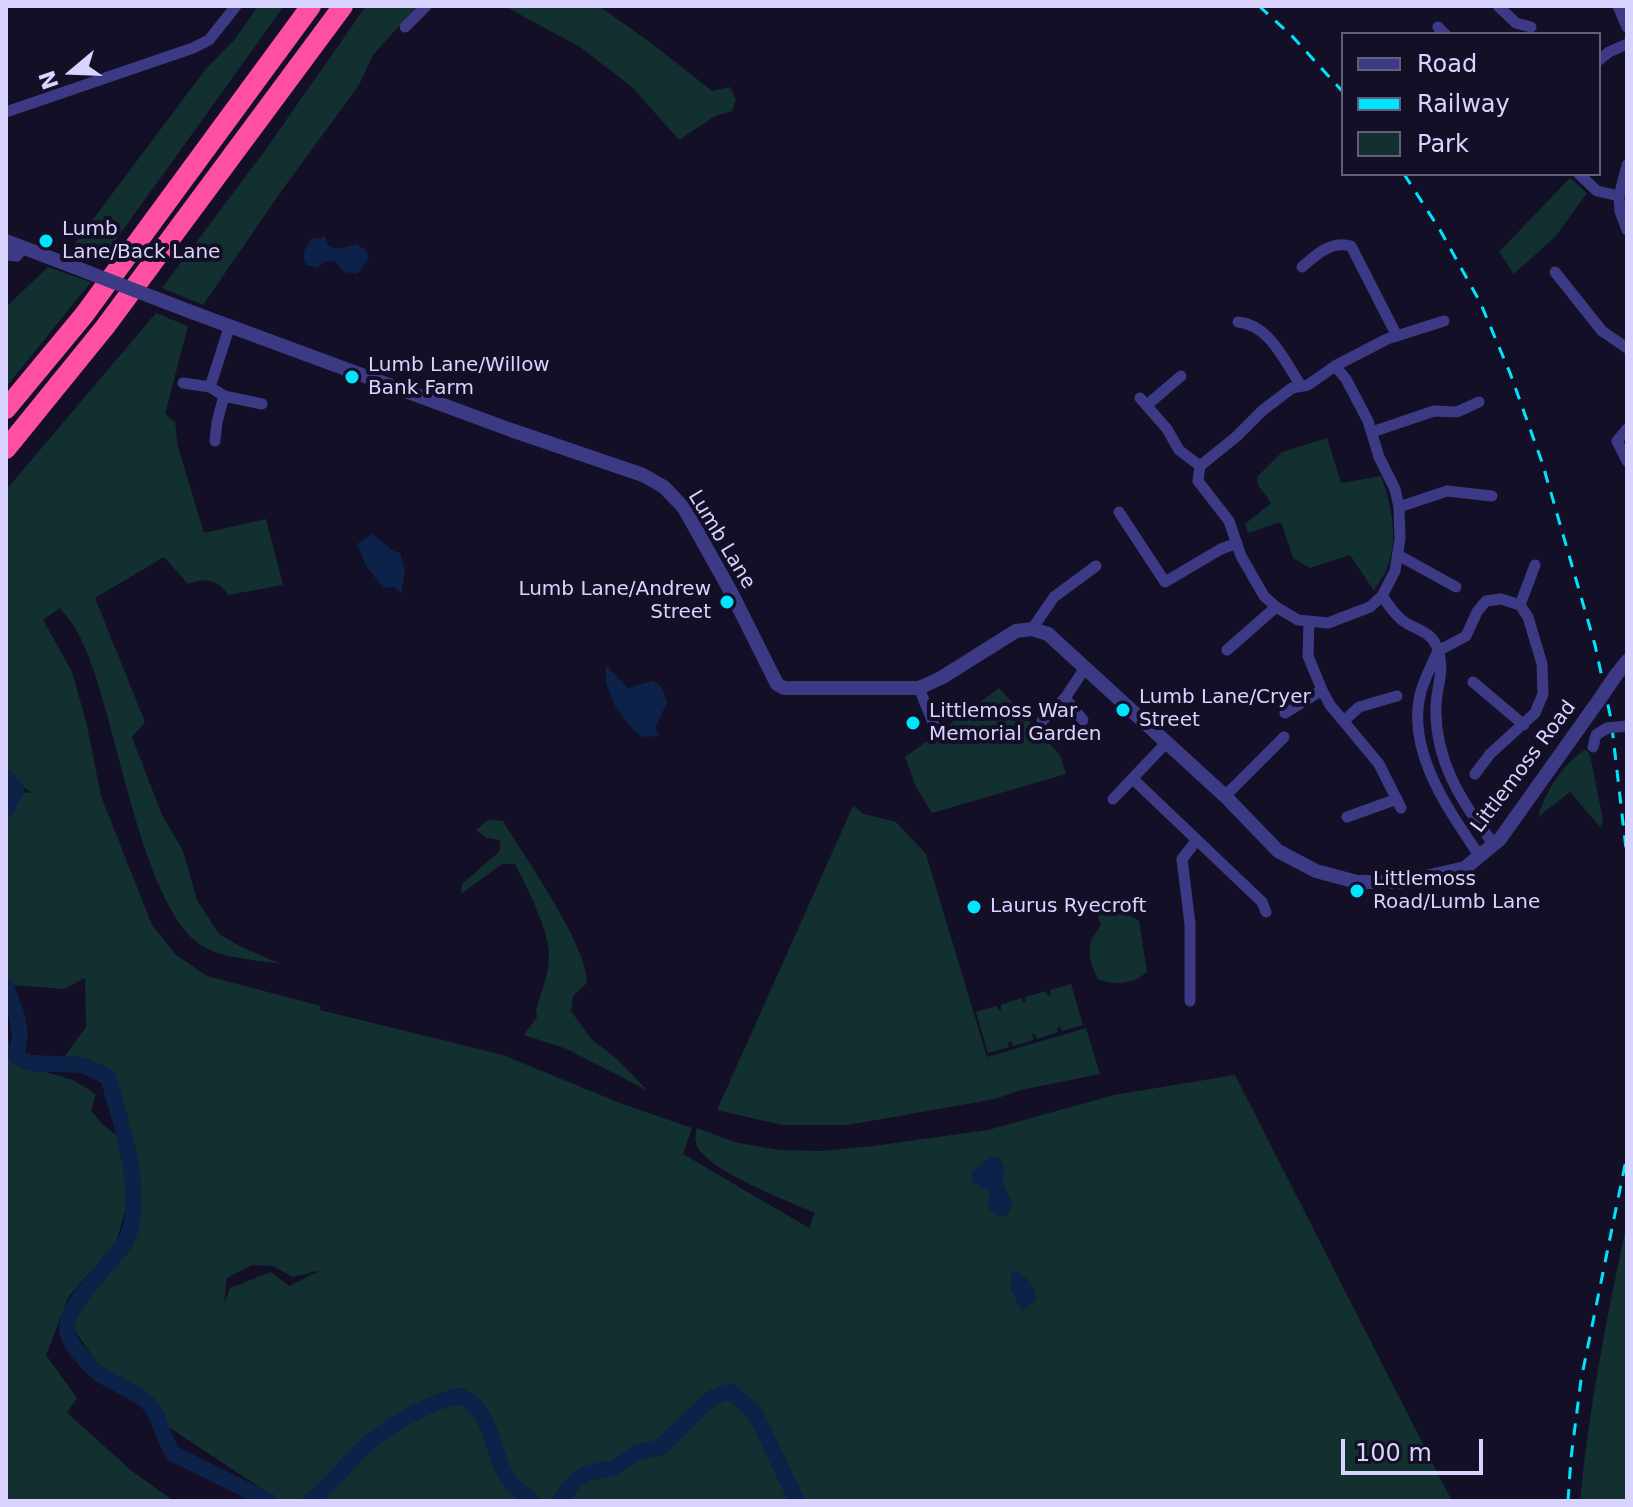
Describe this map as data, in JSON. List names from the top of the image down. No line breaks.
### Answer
{"streets":{"street":["Lumb Lane","Littlemoss Road"]},"places":["Lumb Lane/Back Lane","Lumb Lane/Willow Bank Farm","Lumb Lane/Andrew Street","Lumb Lane/Cryer Street","Littlemoss War Memorial Garden","Littlemoss Road/Lumb Lane","Laurus Ryecroft"],"legend":["Road","Railway","Park"],"scale_bar":"100 m","north":"left"}
